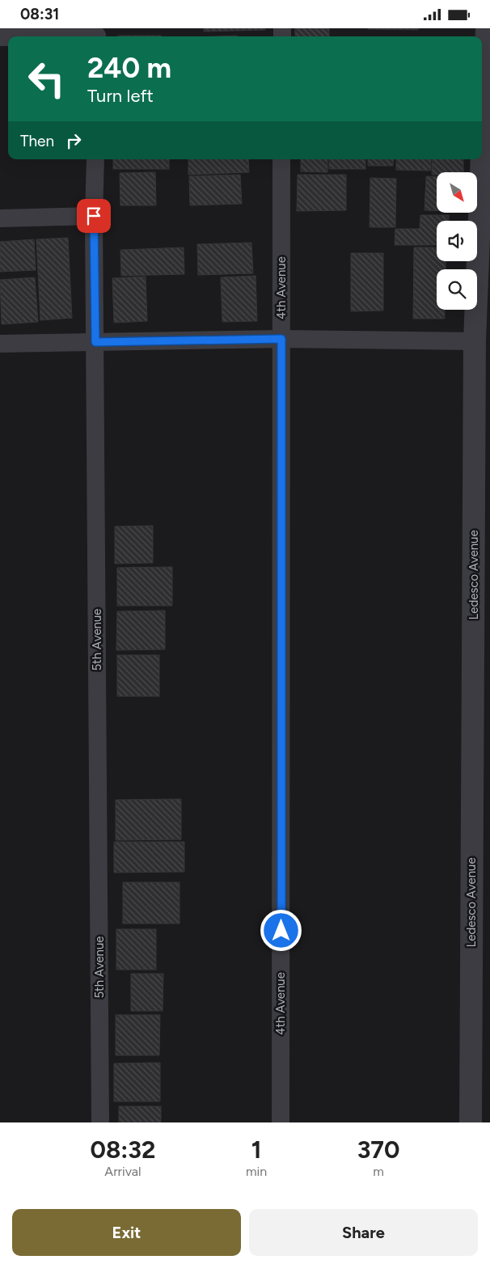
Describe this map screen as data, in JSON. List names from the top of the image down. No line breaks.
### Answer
{"streets":{"street":["4th Avenue","Ledesco Avenue","5th Avenue"]},"north":"bottom right","page":{"status":"08:31","turn":["240 m","Turn left"],"then":"Then","eta":["08:32","Arrival","1","min","370","m"],"buttons":["Exit","Share"]}}
